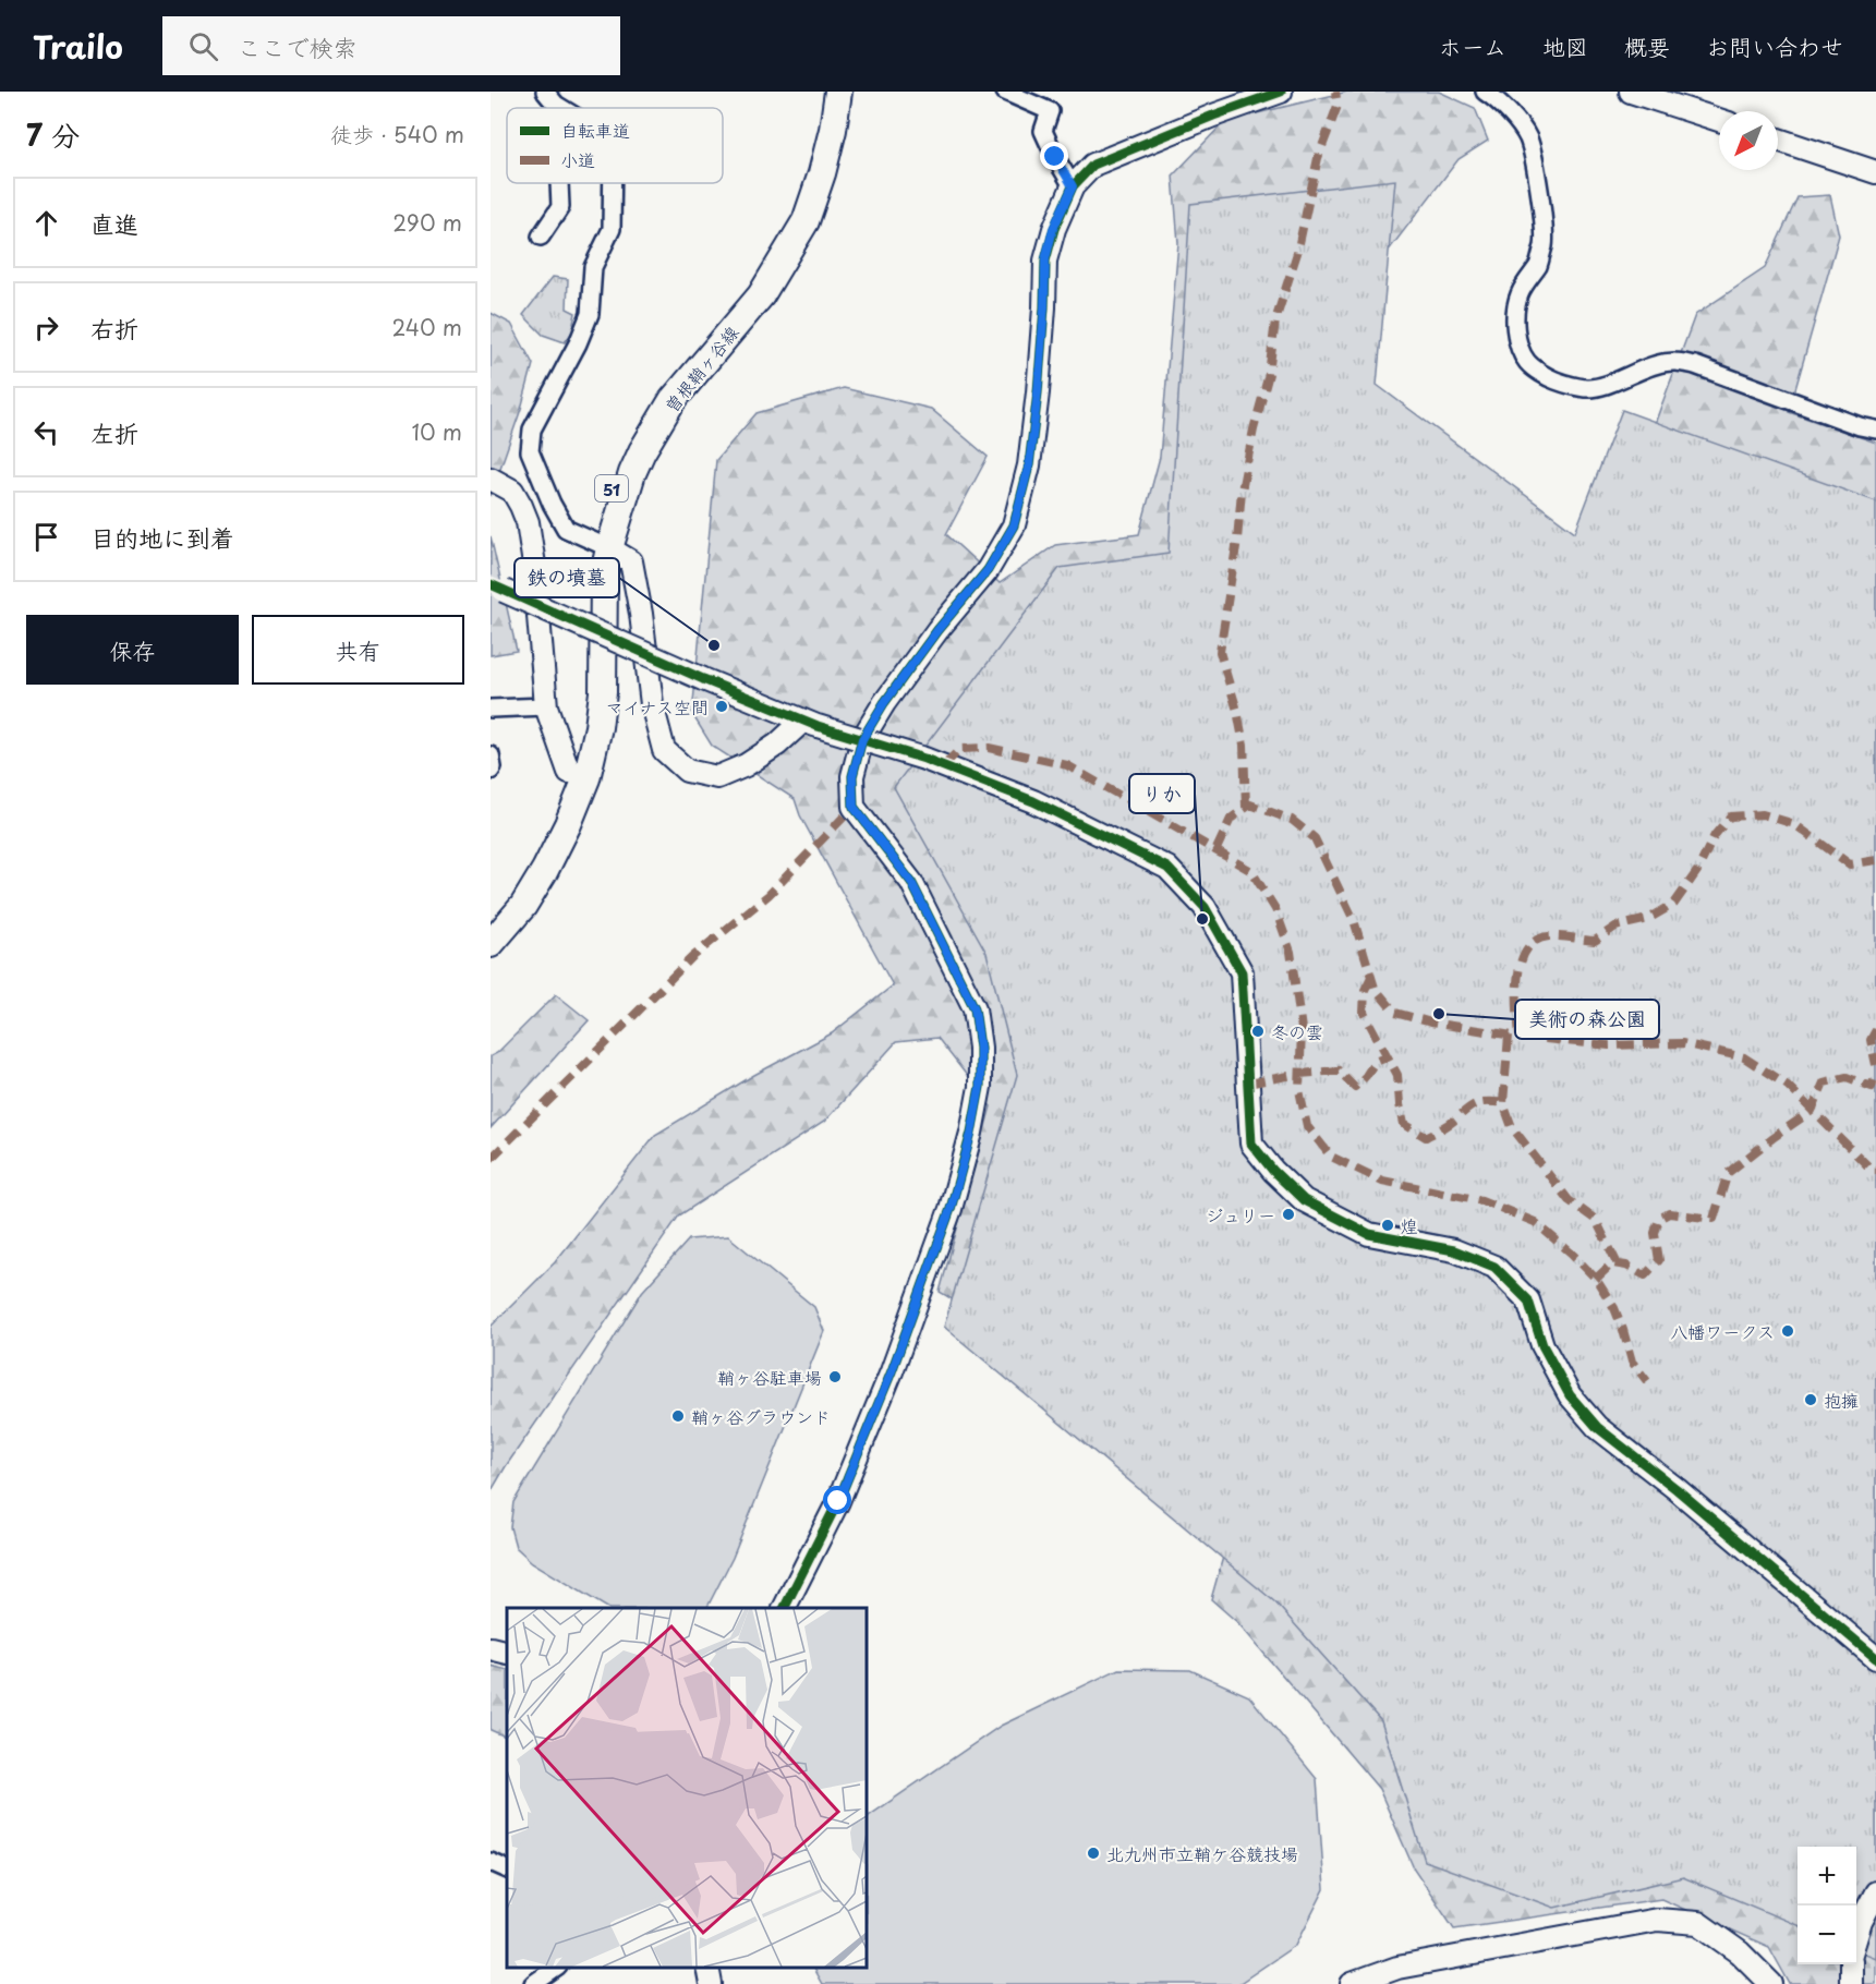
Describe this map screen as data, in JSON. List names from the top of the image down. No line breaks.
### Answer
{"streets":{"main road":["曽根鞘ヶ谷線","51"]},"places":["鉄の墳墓","マイナス空間","りか","美術の森公園","冬の雲","ジュリー","煌","八幡ワークス","鞘ヶ谷駐車場","抱擁","鞘ヶ谷グラウンド","北九州市立鞘ケ谷競技場"],"legend":["自転車道","小道"],"north":"bottom left","page":{"header":"Trailo","search":"ここで検索","nav":["ホーム","地図","概要","お問い合わせ"],"heading":["7 分","徒歩 · 540 m"],"list":[["直進","290 m"],["右折","240 m"],["左折","10 m"],"目的地に到着"],"buttons":["保存","共有"],"map_buttons":["+","−"]}}
